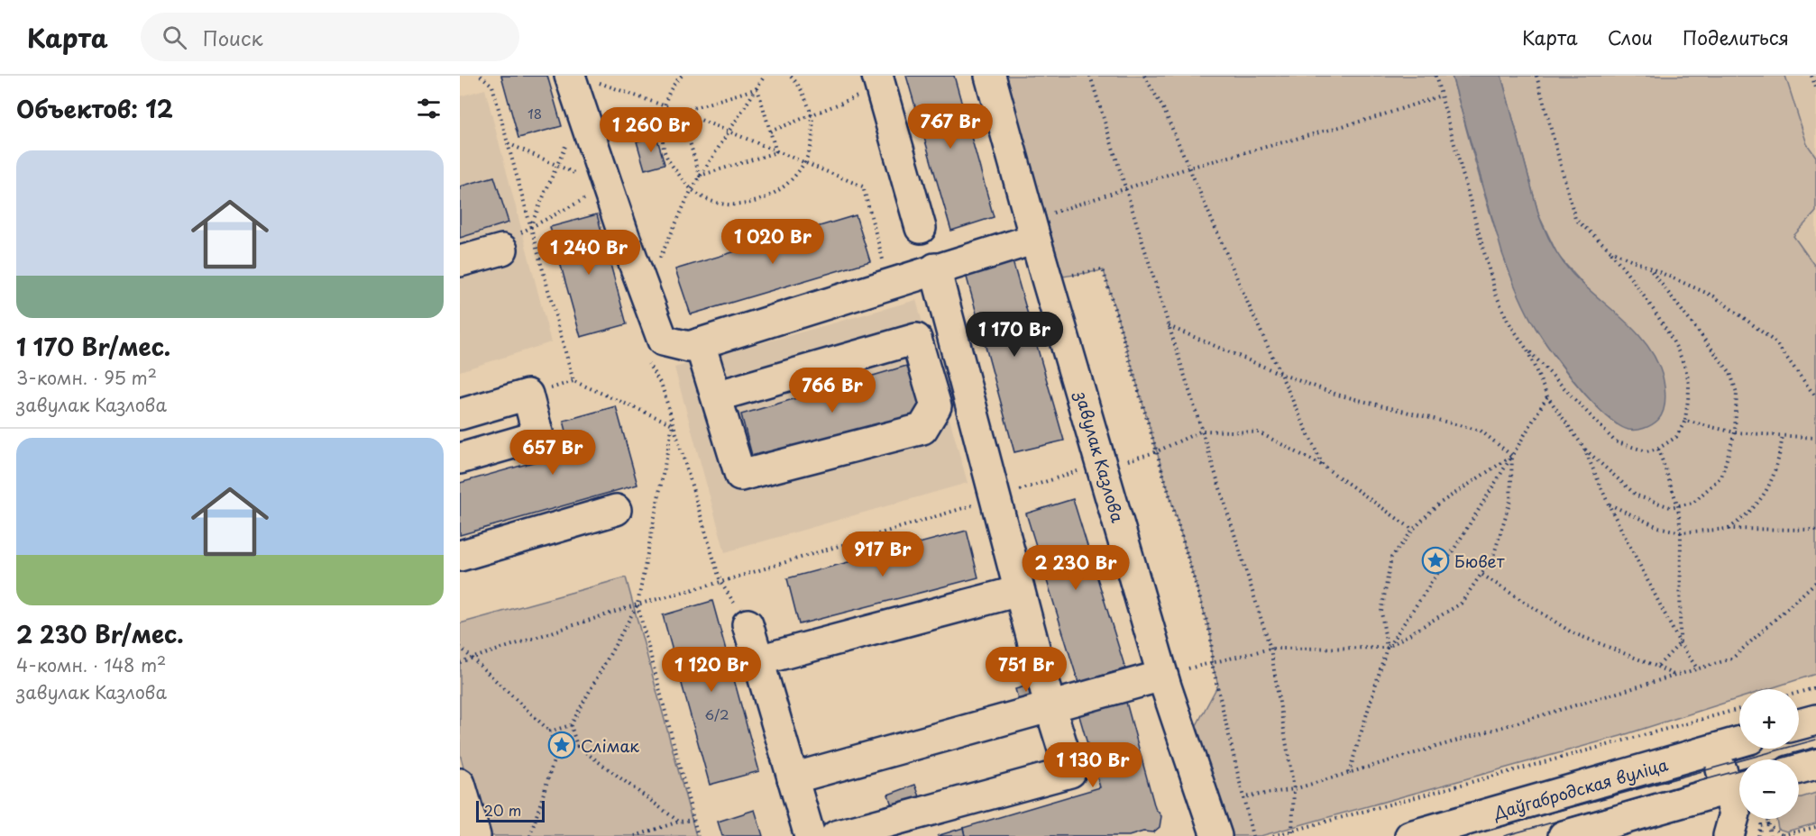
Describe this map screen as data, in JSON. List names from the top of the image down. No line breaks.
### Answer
{"streets":{"street":["завулак Казлова","Даўгабродская вуліца"]},"places":{"place":["Бювет","Слімак"]},"house_numbers":["18","6/2"],"scale_bar":"20 m","page":{"header":"Карта","search":"Поиск","nav":["Карта","Слои","Поделиться"],"heading":"Объектов: 12","price":["767 Br","1 260 Br","1 020 Br","1 240 Br","1 170 Br","766 Br","657 Br","917 Br","2 230 Br","1 120 Br","751 Br","1 130 Br"],"list":[{"name":"1 170 Br/мес.","note":"3-комн. · 95 m² · завулак Казлова"},{"name":"2 230 Br/мес.","note":"4-комн. · 148 m² · завулак Казлова"}],"map_buttons":["+","−"],"scale":"20 m"}}
